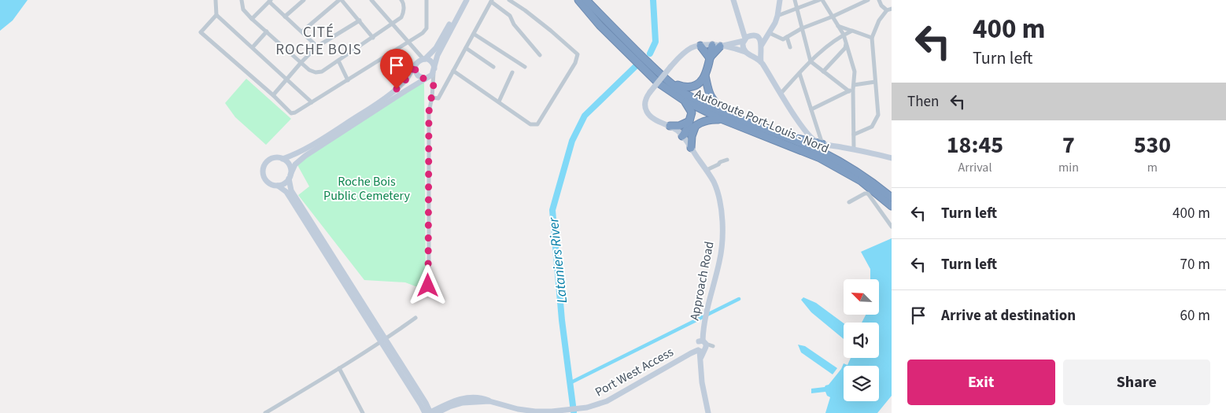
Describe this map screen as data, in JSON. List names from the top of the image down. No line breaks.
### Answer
{"streets":{"highway":["Autoroute Port-Louis - Nord"],"main road":["Approach Road","Port West Access"]},"crossings":[["Approach Road","Port West Access"]],"districts":["CITÉ ROCHE BOIS"],"water":["Lataniers River"],"parks":["Roche Bois Public Cemetery"],"north":"top left","page":{"turn":["400 m","Turn left"],"then":"Then","eta":["18:45","Arrival","7","min","530","m"],"list":[{"name":"Turn left","value":"400 m"},{"name":"Turn left","value":"70 m"},{"name":"Arrive at destination","value":"60 m"}],"buttons":["Exit","Share"]}}
